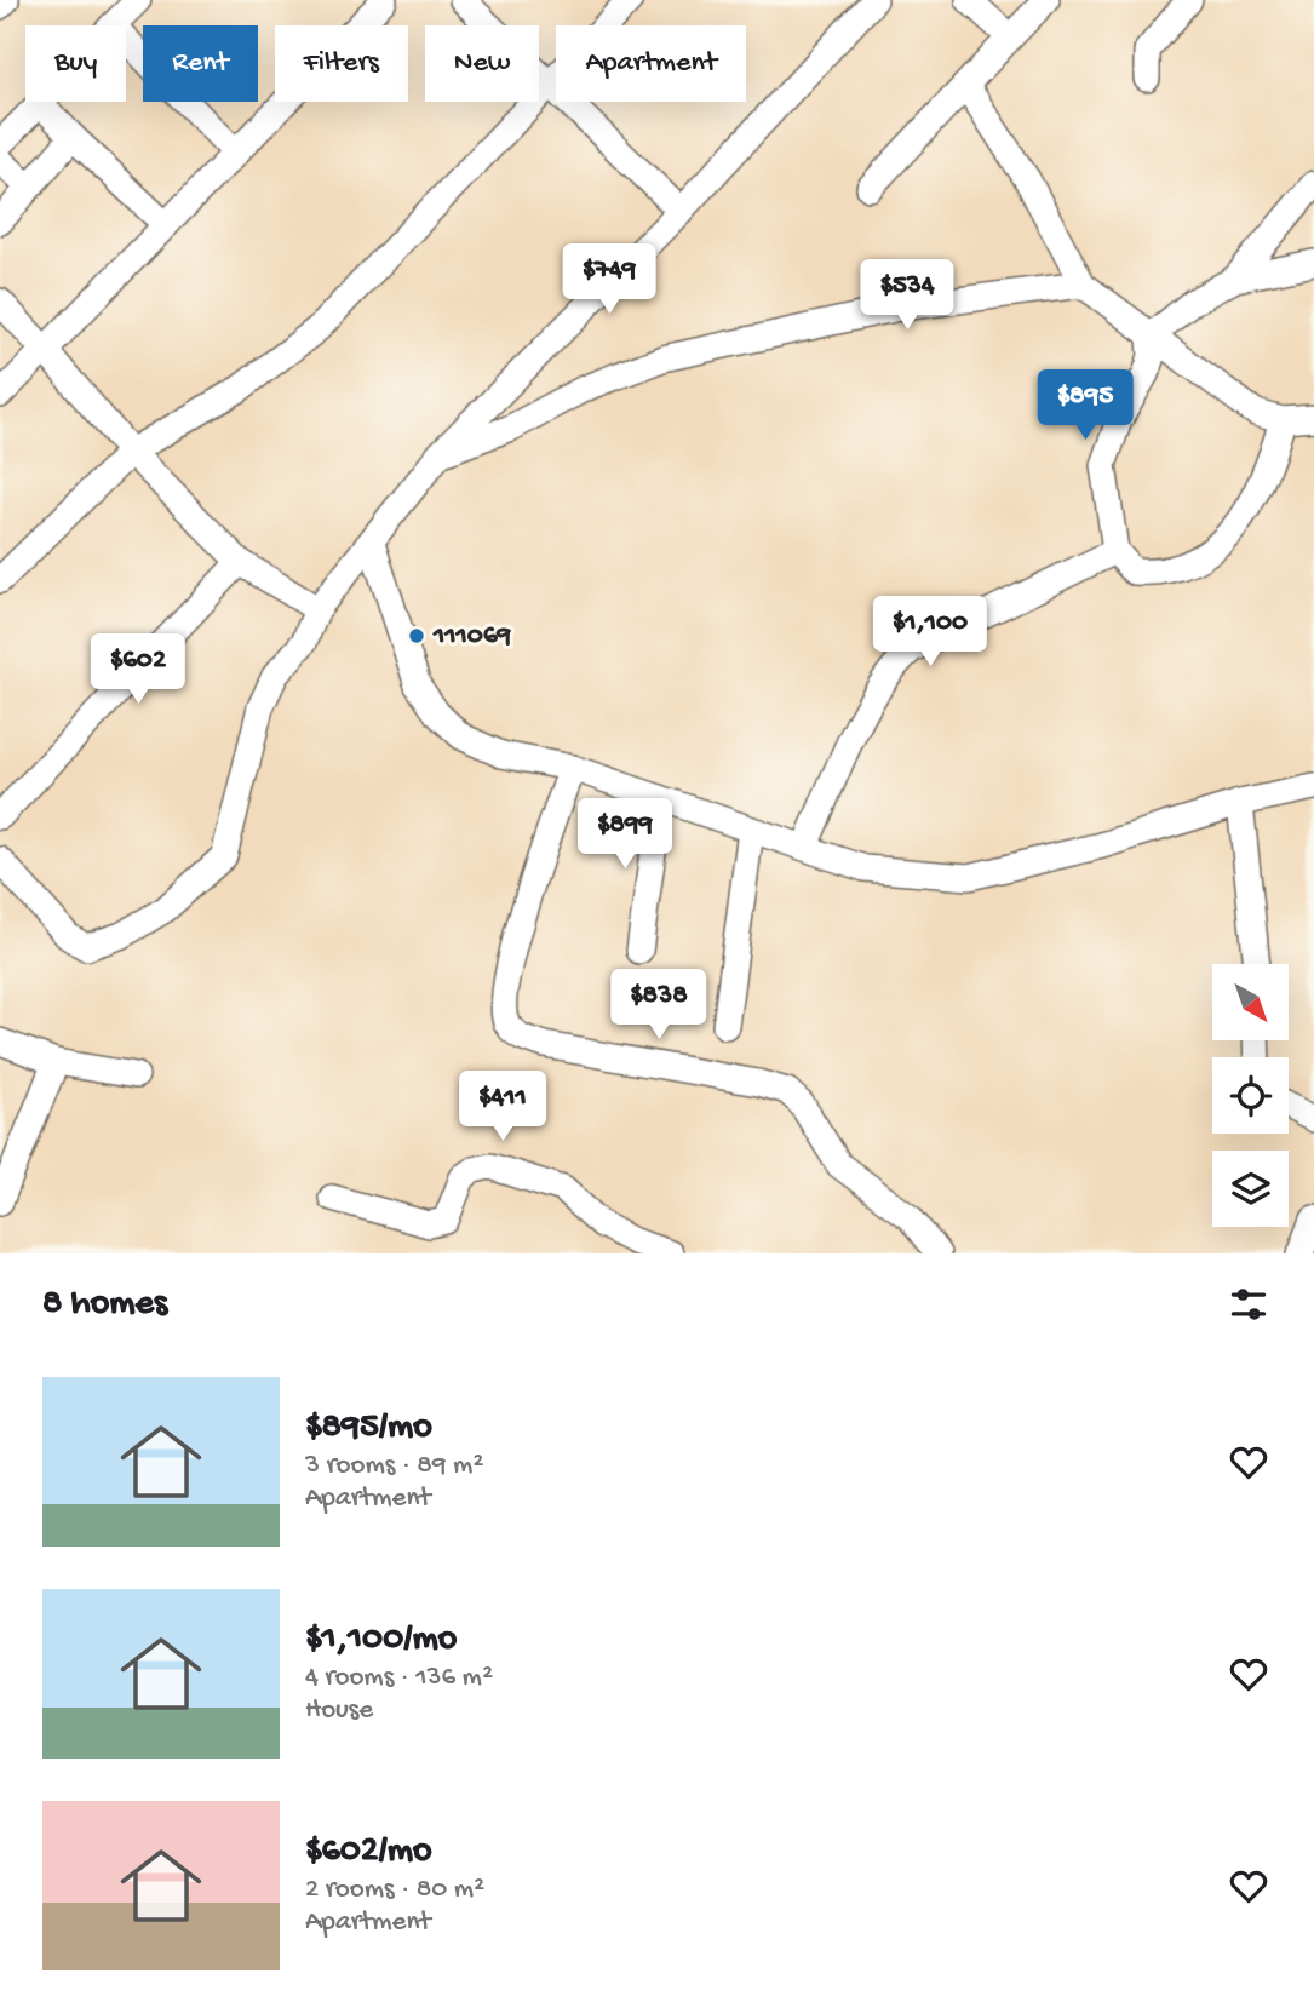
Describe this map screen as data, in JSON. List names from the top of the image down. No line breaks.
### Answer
{"places":["111069"],"north":"bottom right","page":{"chip":["Buy","Rent","Filters","New","Apartment"],"price":["$749","$534","$895","$1,100","$602","$899","$838","$411"],"heading":"8 homes","list":[{"name":"$895/mo","note":"3 rooms · 89 m² · Apartment"},{"name":"$1,100/mo","note":"4 rooms · 136 m² · House"},{"name":"$602/mo","note":"2 rooms · 80 m² · Apartment"}]}}
